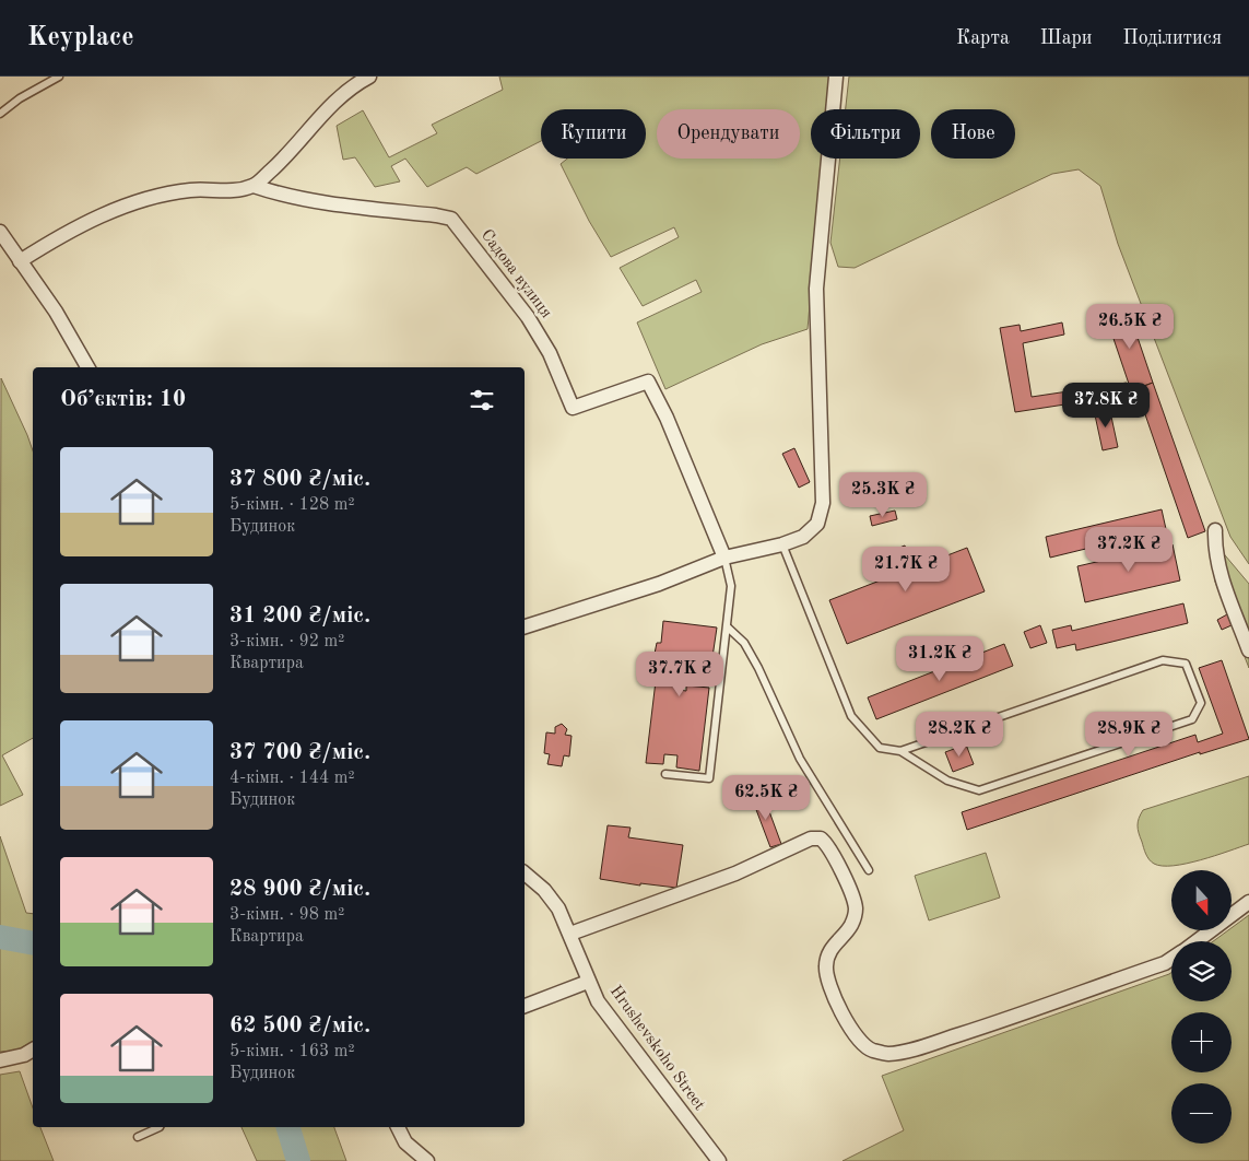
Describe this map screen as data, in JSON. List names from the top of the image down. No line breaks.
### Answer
{"streets":{"street":["Садова вулиця","Hrushevskoho Street"]},"north":"bottom","page":{"header":"Keyplace","nav":["Карта","Шари","Поділитися"],"chip":["Купити","Орендувати","Фільтри","Нове"],"price":["26.5K ₴","37.8K ₴","25.3K ₴","37.2K ₴","21.7K ₴","31.2K ₴","37.7K ₴","28.2K ₴","28.9K ₴","62.5K ₴"],"heading":"Об’єктів: 10","list":[{"name":"37 800 ₴/міс.","note":"5-кімн. · 128 m² · Будинок"},{"name":"31 200 ₴/міс.","note":"3-кімн. · 92 m² · Квартира"},{"name":"37 700 ₴/міс.","note":"4-кімн. · 144 m² · Будинок"},{"name":"28 900 ₴/міс.","note":"3-кімн. · 98 m² · Квартира"},{"name":"62 500 ₴/міс.","note":"5-кімн. · 163 m² · Будинок"}],"map_buttons":["+","−"]}}
